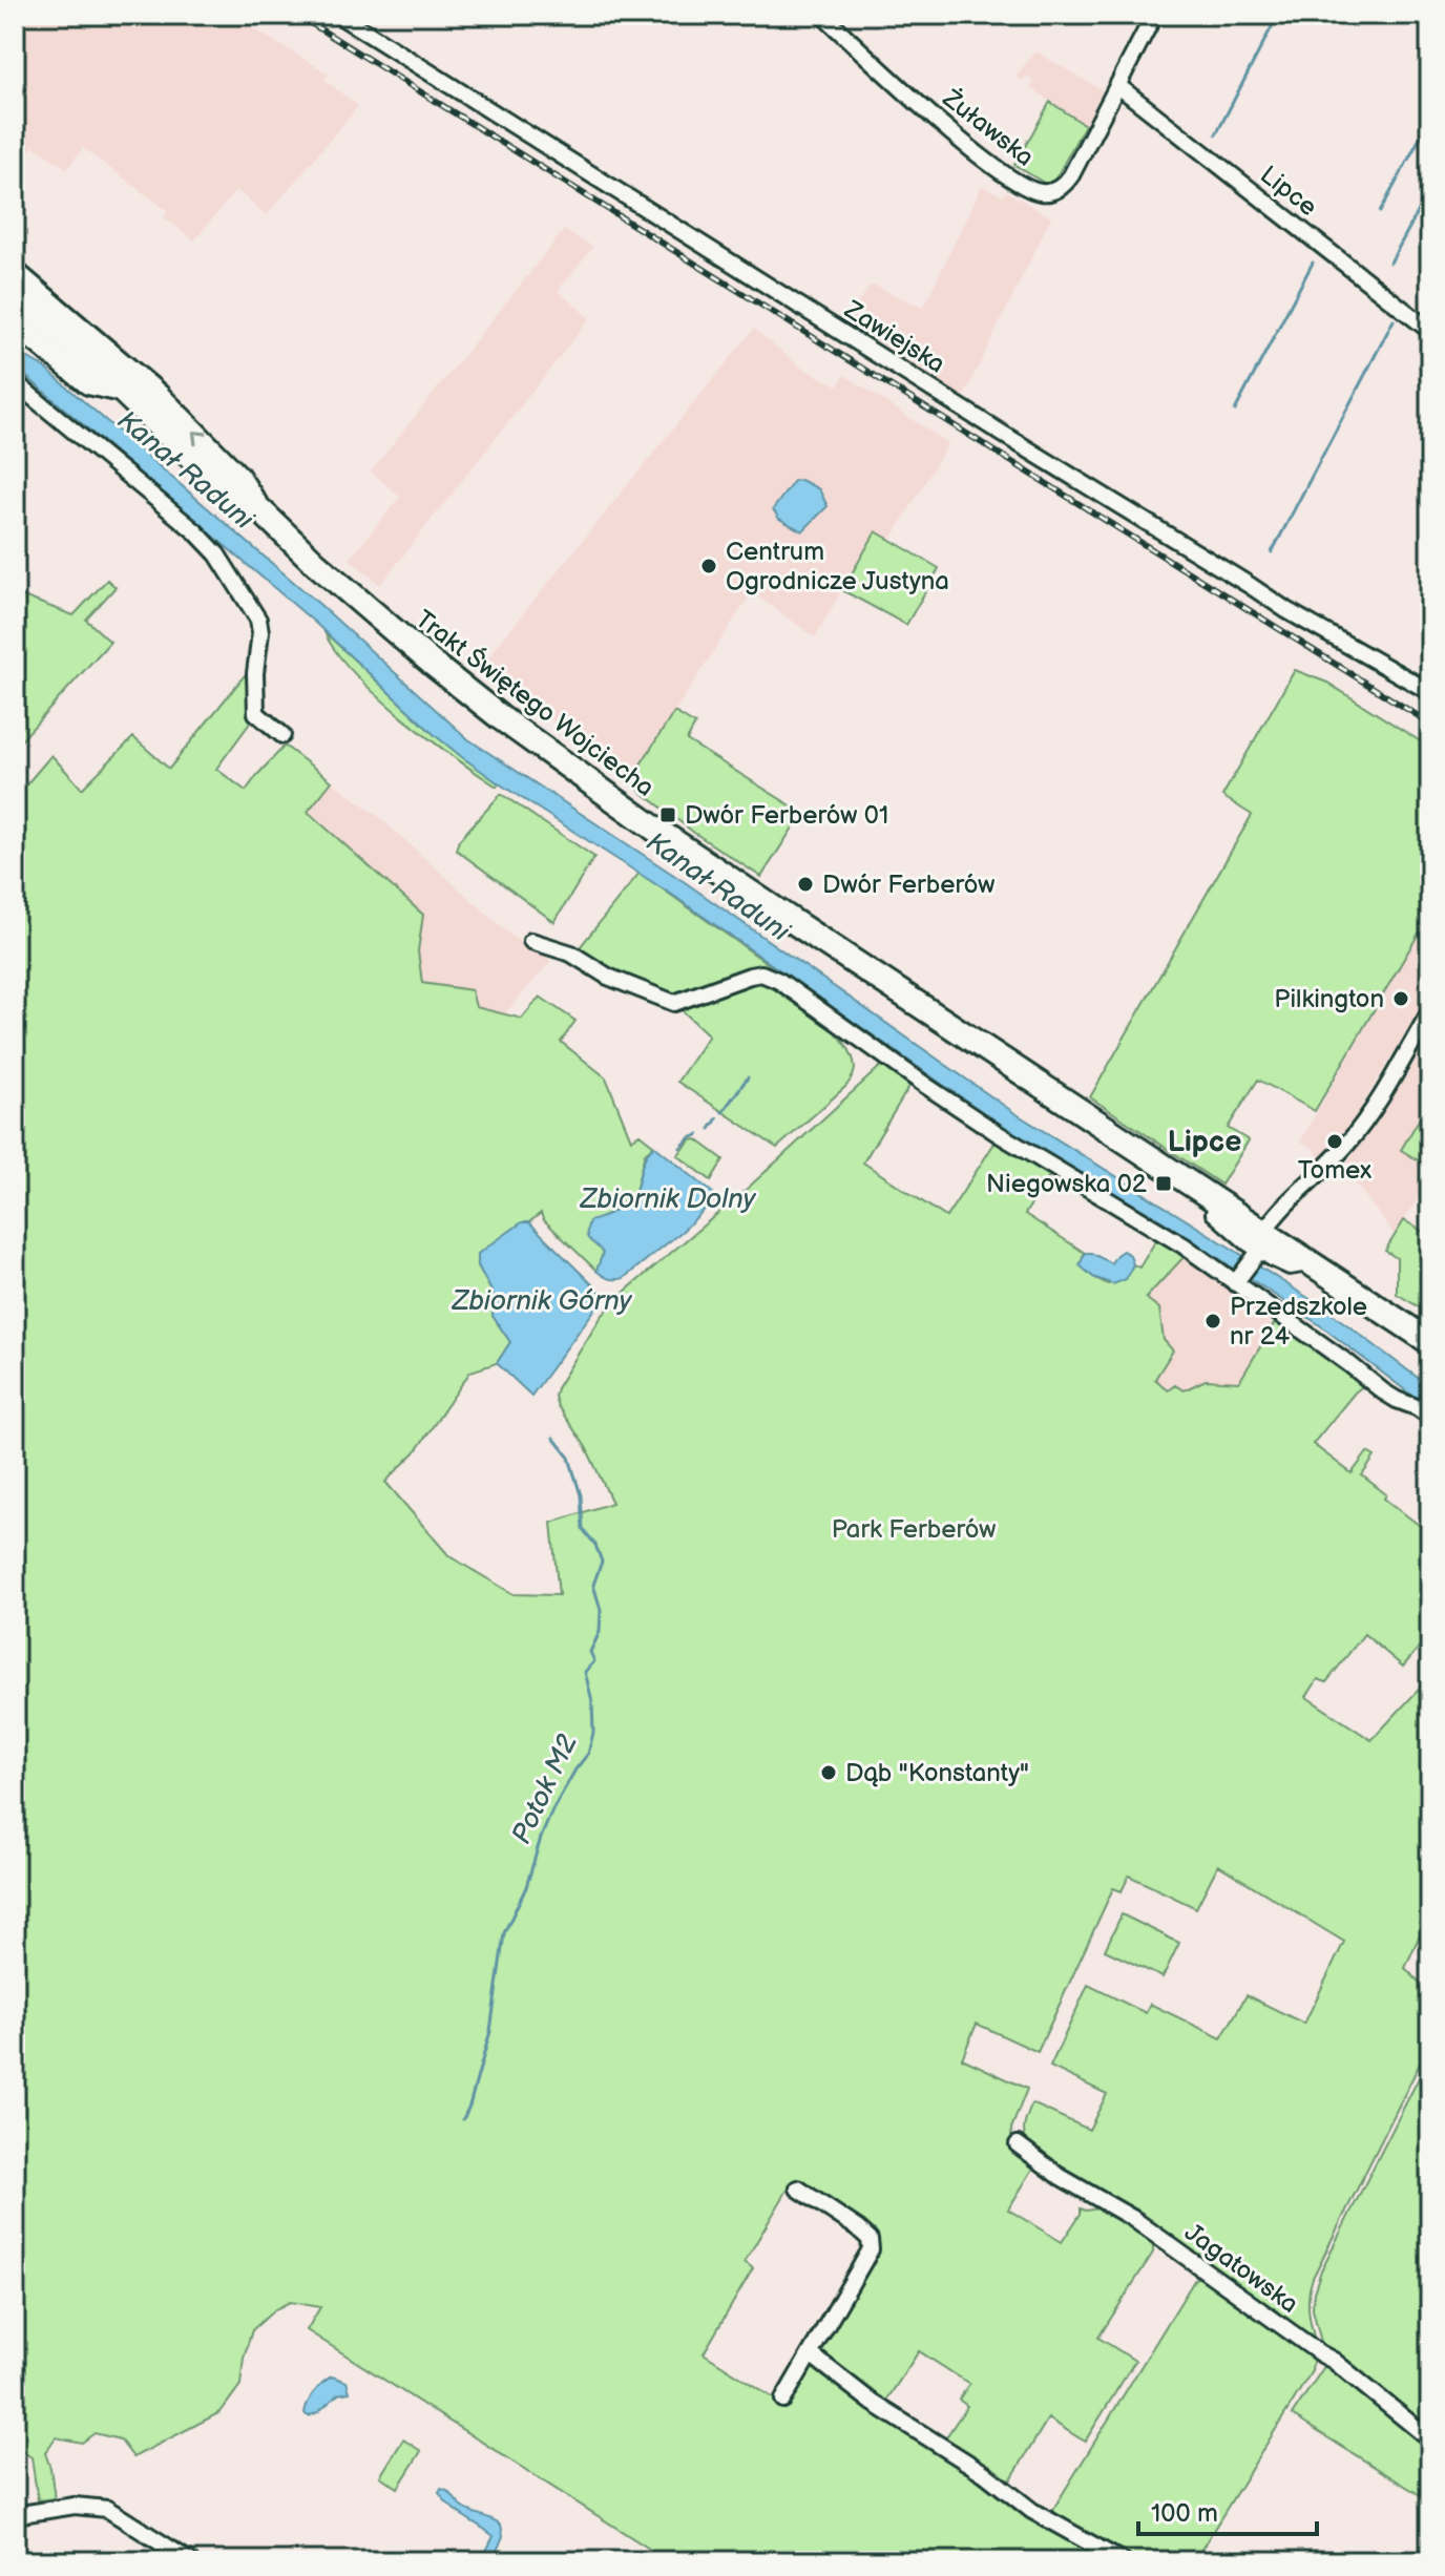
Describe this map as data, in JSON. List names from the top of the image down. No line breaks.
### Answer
{"streets":{"main road":["Trakt Świętego Wojciecha"],"street":["Żuławska","Lipce","Zawiejska","Jagatowska"]},"crossings":[["Żuławska","Lipce"]],"districts":["Lipce"],"water":["Kanał Raduni","Zbiornik Dolny","Zbiornik Górny","Potok M2"],"parks":["Park Ferberów"],"places":{"other":["Centrum Ogrodnicze Justyna","Dwór Ferberów","Pilkington","Tomex","Przedszkole nr 24","Dąb \"Konstanty\""],"transit":["Dwór Ferberów 01","Niegowska 02"]},"scale_bar":"100 m"}
